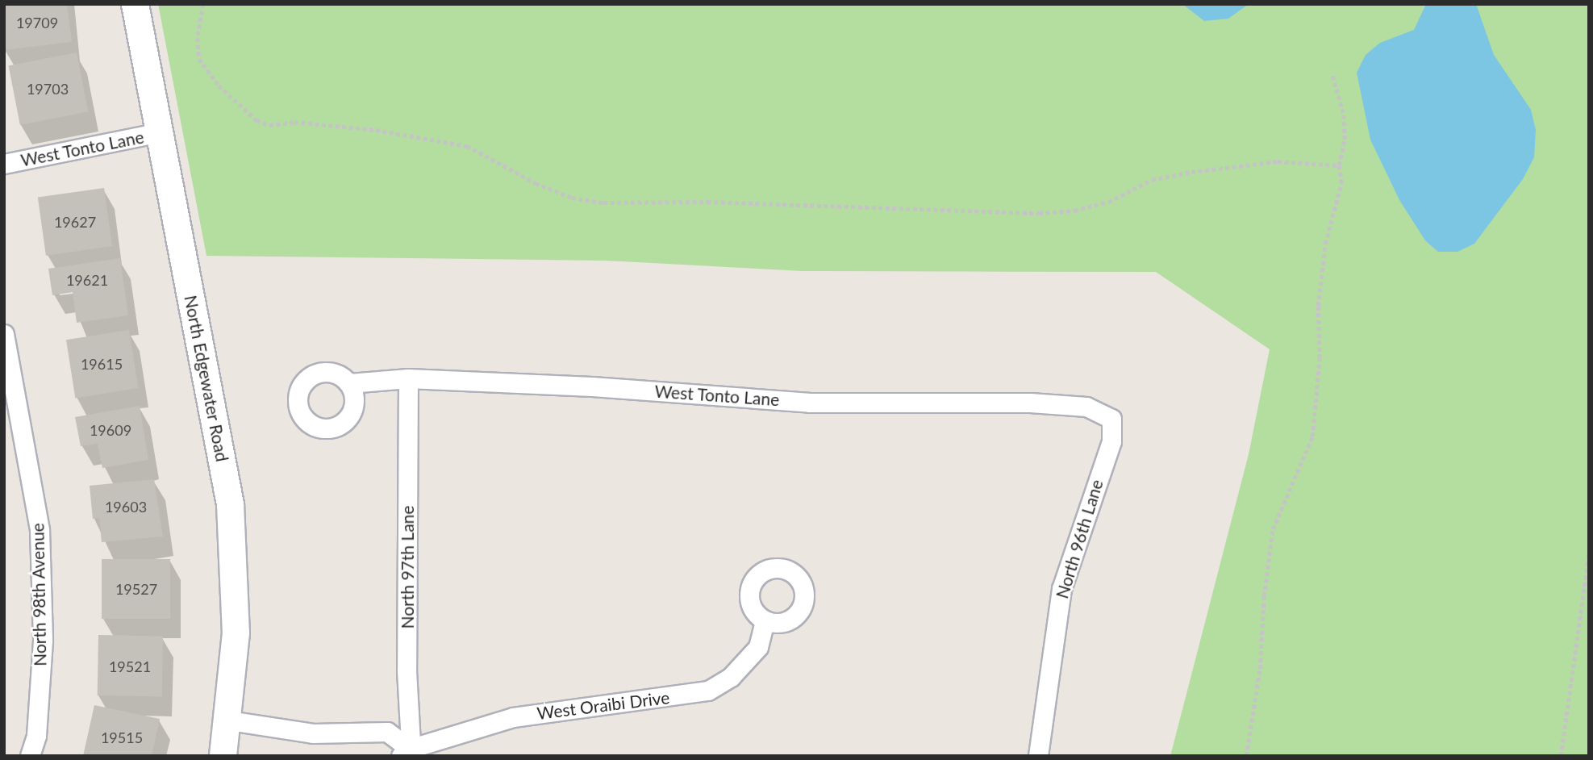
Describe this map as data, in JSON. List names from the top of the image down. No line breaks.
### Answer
{"streets":{"street":["West Tonto Lane","North Edgewater Road","North 96th Lane","North 97th Lane","North 98th Avenue","West Oraibi Drive"]},"crossings":[["West Tonto Lane","North Edgewater Road"],["West Tonto Lane","North 96th Lane"],["West Tonto Lane","North 97th Lane"],["North 97th Lane","West Oraibi Drive"]],"house_numbers":["19709","19703","19627","19621","19615","19609","19603","19527","19521","19515"]}
